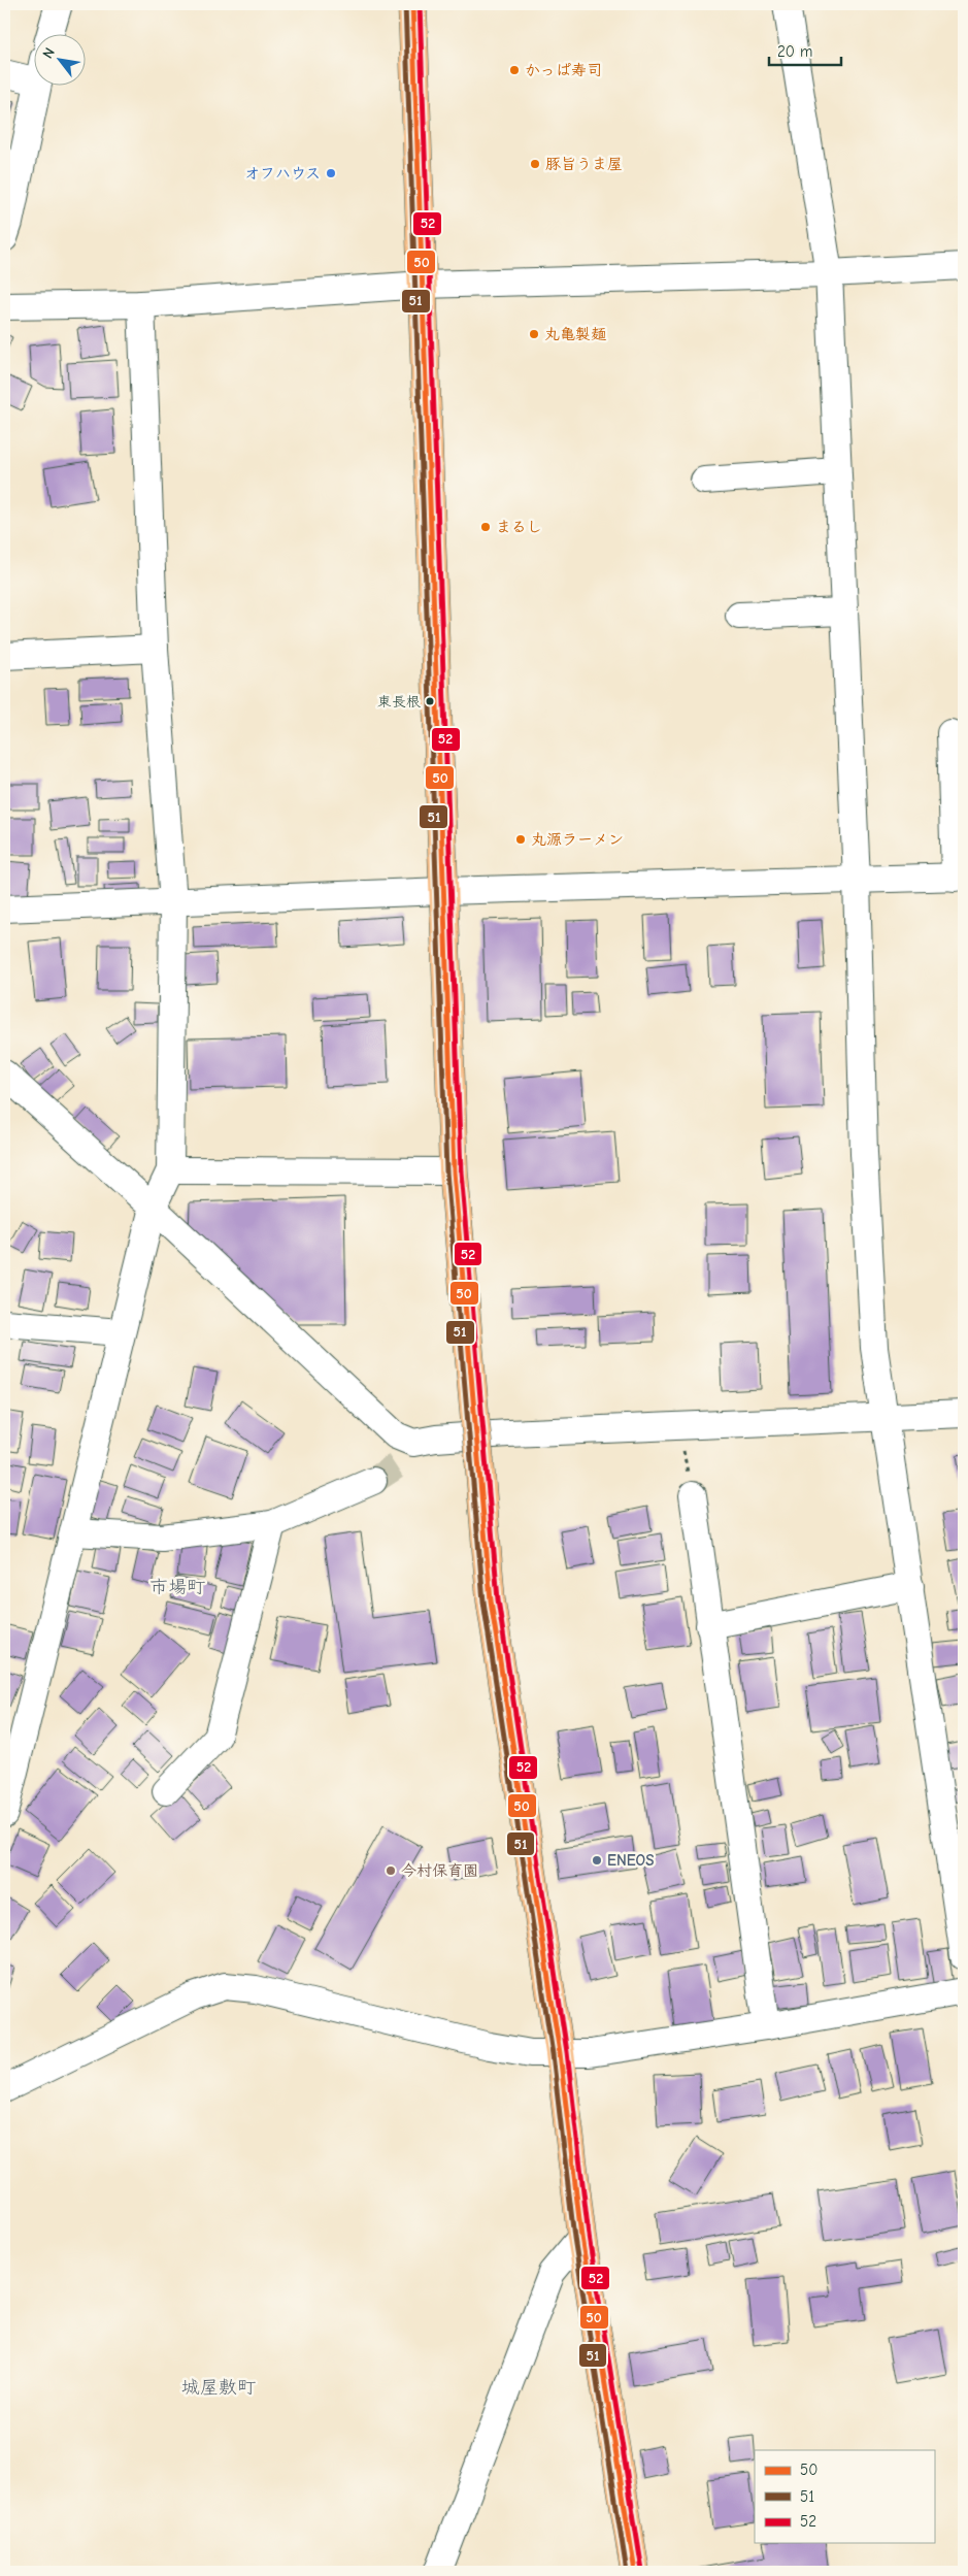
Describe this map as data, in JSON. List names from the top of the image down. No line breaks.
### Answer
{"districts":["市場町","城屋敷町"],"places":["かっぱ寿司","豚旨うま屋","オフハウス","丸亀製麺","まるし","東長根","丸源ラーメン","ENEOS","今村保育園"],"lines":["transit line 50","transit line 51","transit line 52"],"legend":["50","51","52"],"scale_bar":"20 m","north":"top left"}
